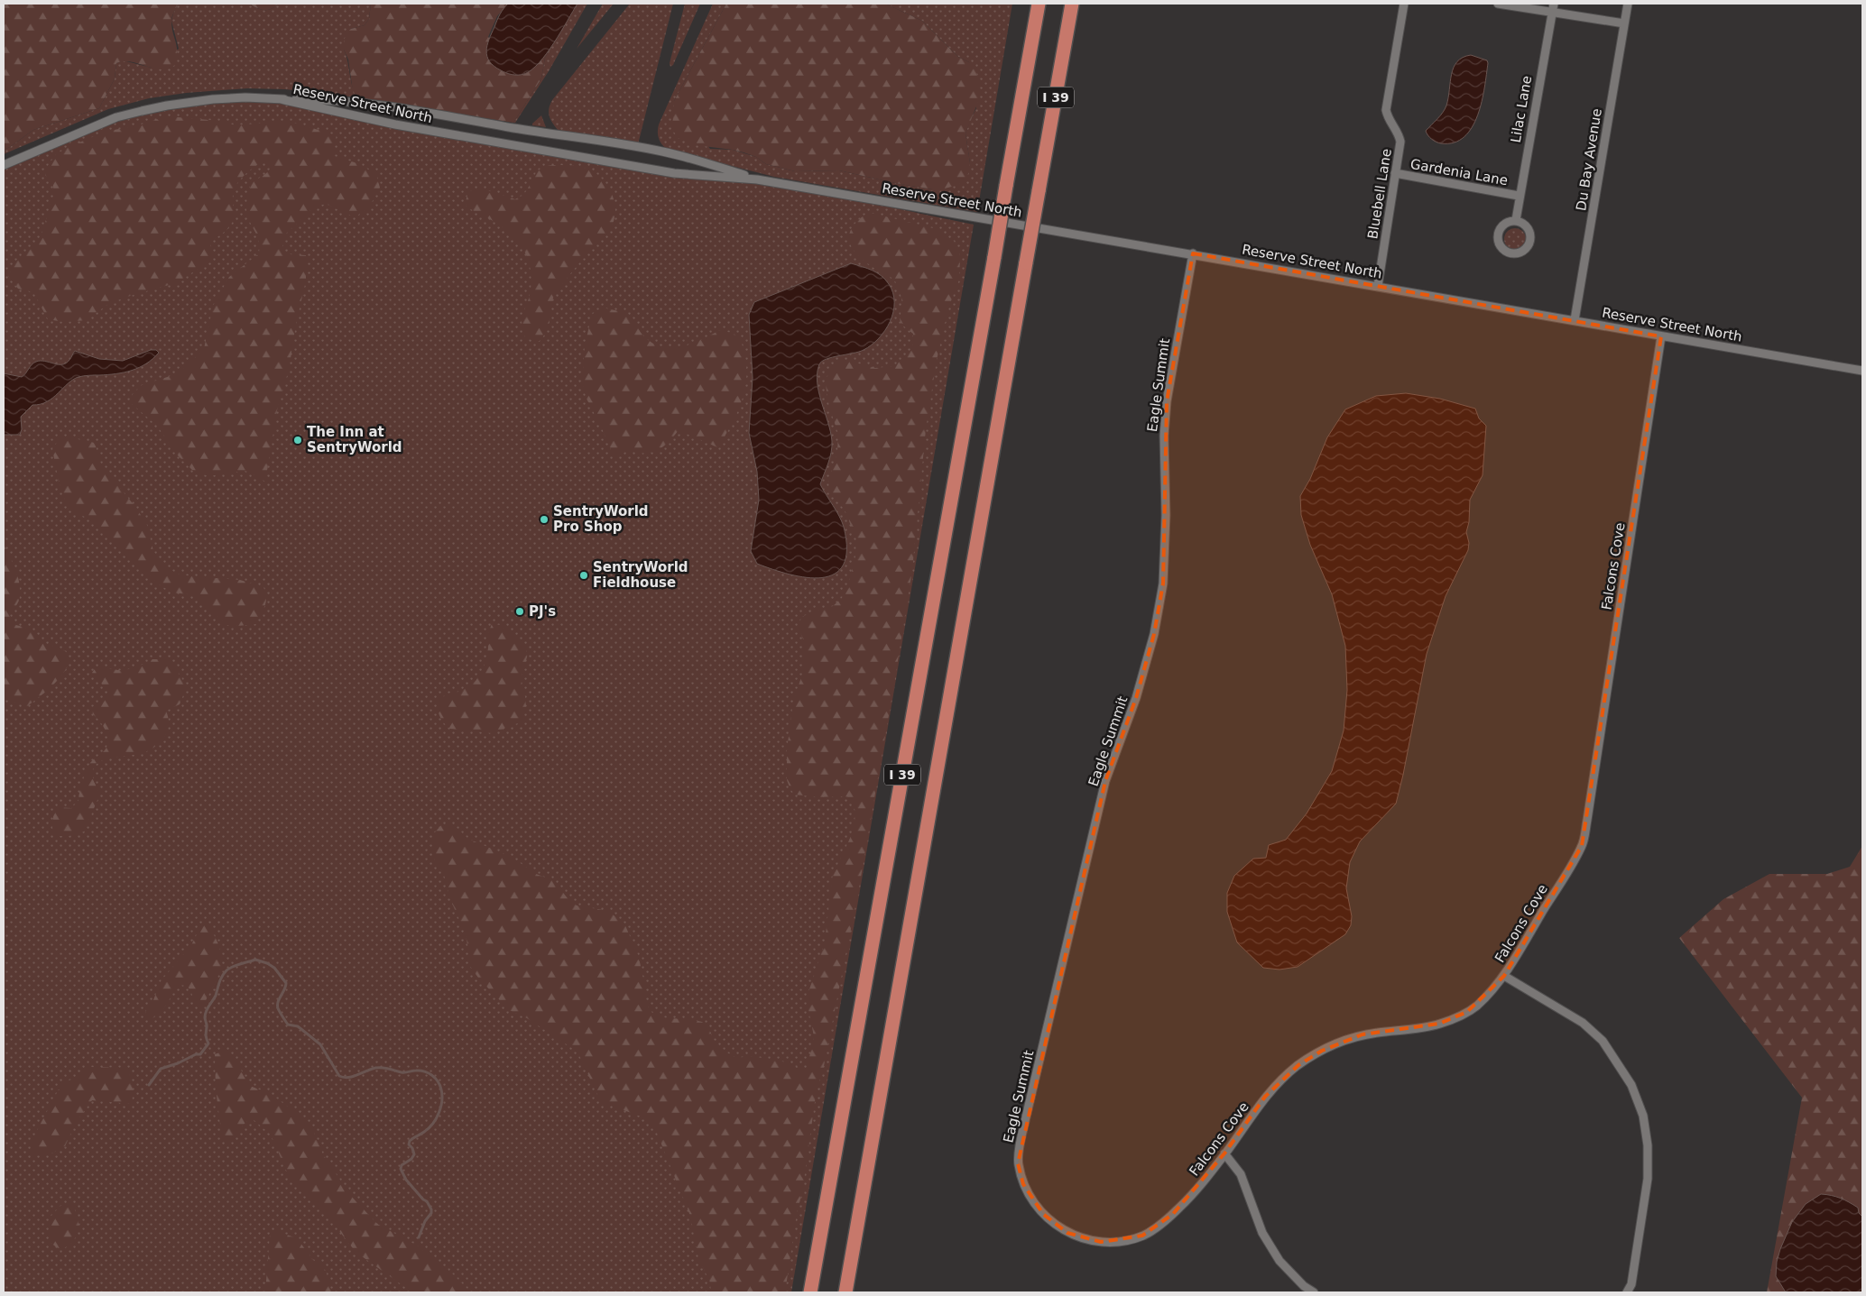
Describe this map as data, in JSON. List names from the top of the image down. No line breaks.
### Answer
{"streets":{"highway":["I 39"],"street":["Reserve Street North","Lilac Lane","Du Bay Avenue","Gardenia Lane","Bluebell Lane","Eagle Summit","Falcons Cove"]},"crossings":[["Reserve Street North","Du Bay Avenue"],["Reserve Street North","Bluebell Lane"],["Reserve Street North","Eagle Summit"],["Reserve Street North","Falcons Cove"],["Lilac Lane","Gardenia Lane"],["Gardenia Lane","Bluebell Lane"],["Eagle Summit","Falcons Cove"]],"places":["The Inn at SentryWorld","SentryWorld Pro Shop","SentryWorld Fieldhouse","PJ's"]}
